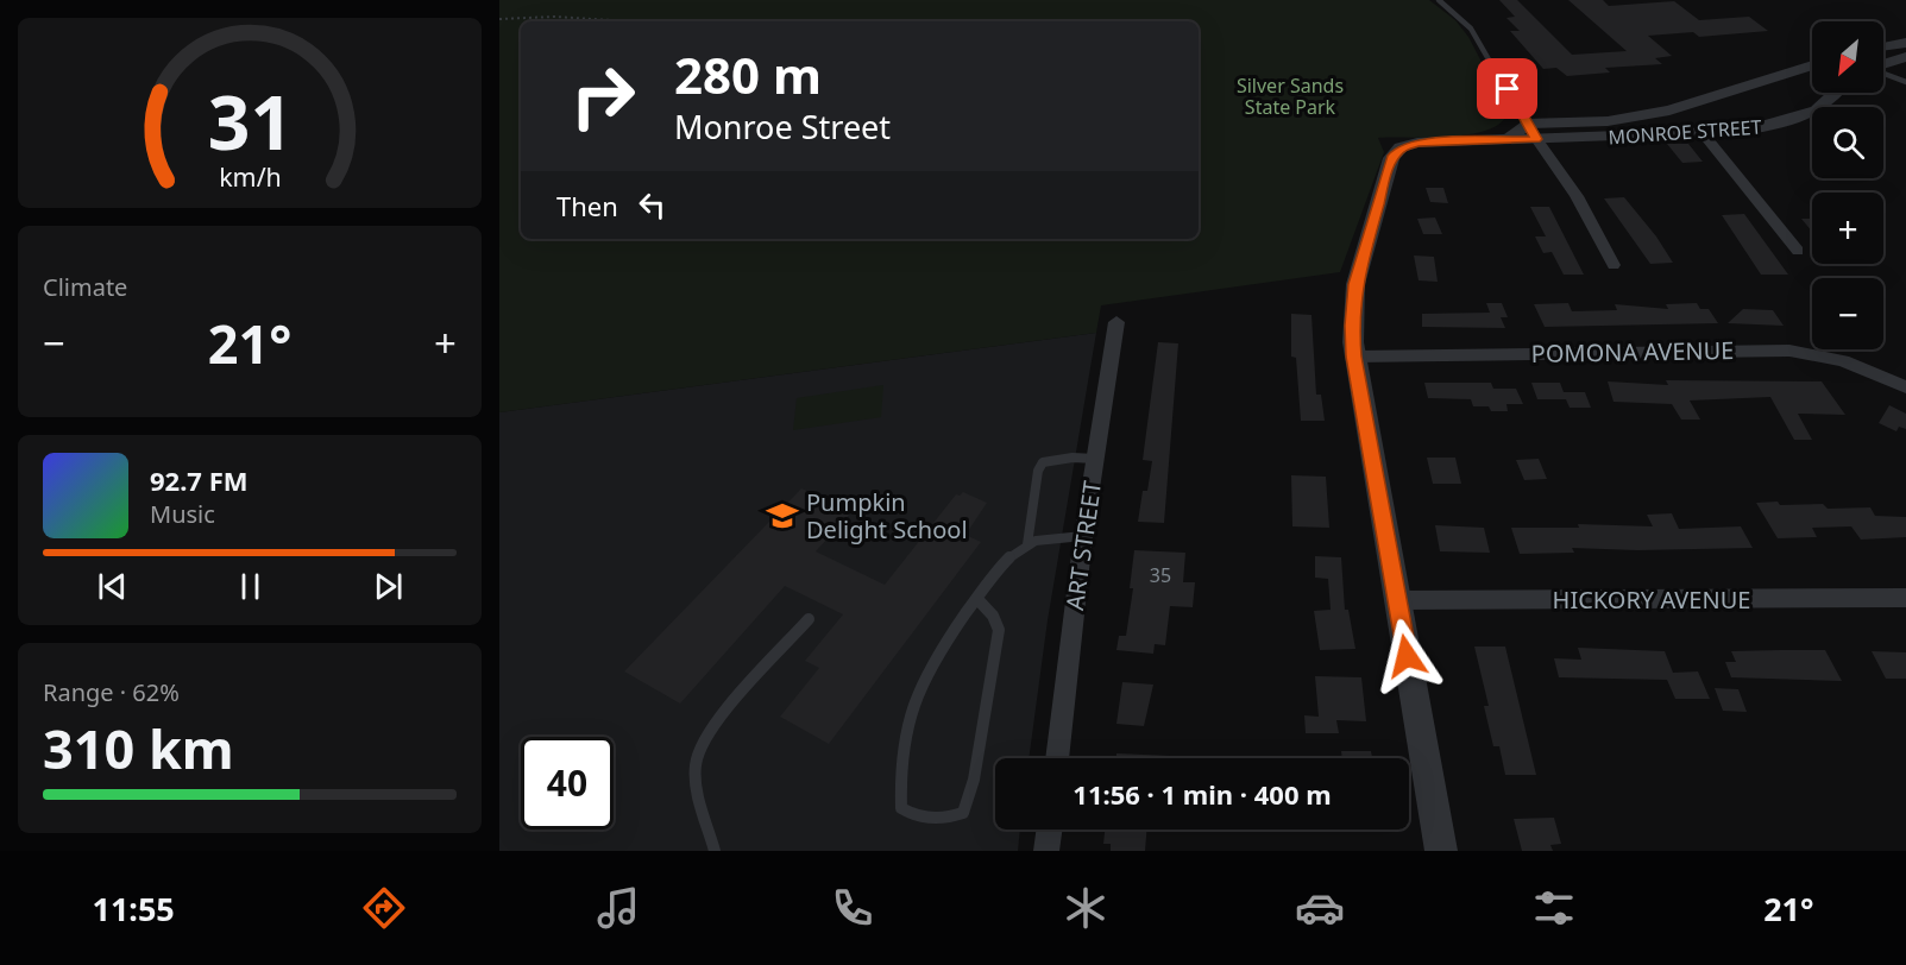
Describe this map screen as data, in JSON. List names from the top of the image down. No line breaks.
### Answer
{"streets":{"street":["MONROE STREET","POMONA AVENUE","ART STREET","HICKORY AVENUE"]},"crossings":[["MONROE STREET","POMONA AVENUE"]],"parks":["Silver Sands State Park"],"places":{"school or university":["Pumpkin Delight School"]},"house_numbers":["35"],"north":"bottom left","page":{"map_buttons":["+","−"],"turn":["280 m","Monroe Street"],"then":"Then","tile":["Climate",["Range · 62%","310 km"]],"heat":["−","21°","+"],"song":["92.7 FM","Music"],"limit":"40","trip":"11:56 · 1 min · 400 m","tabs":["11:55","21°"],"gauge":["31","km/h"]}}
